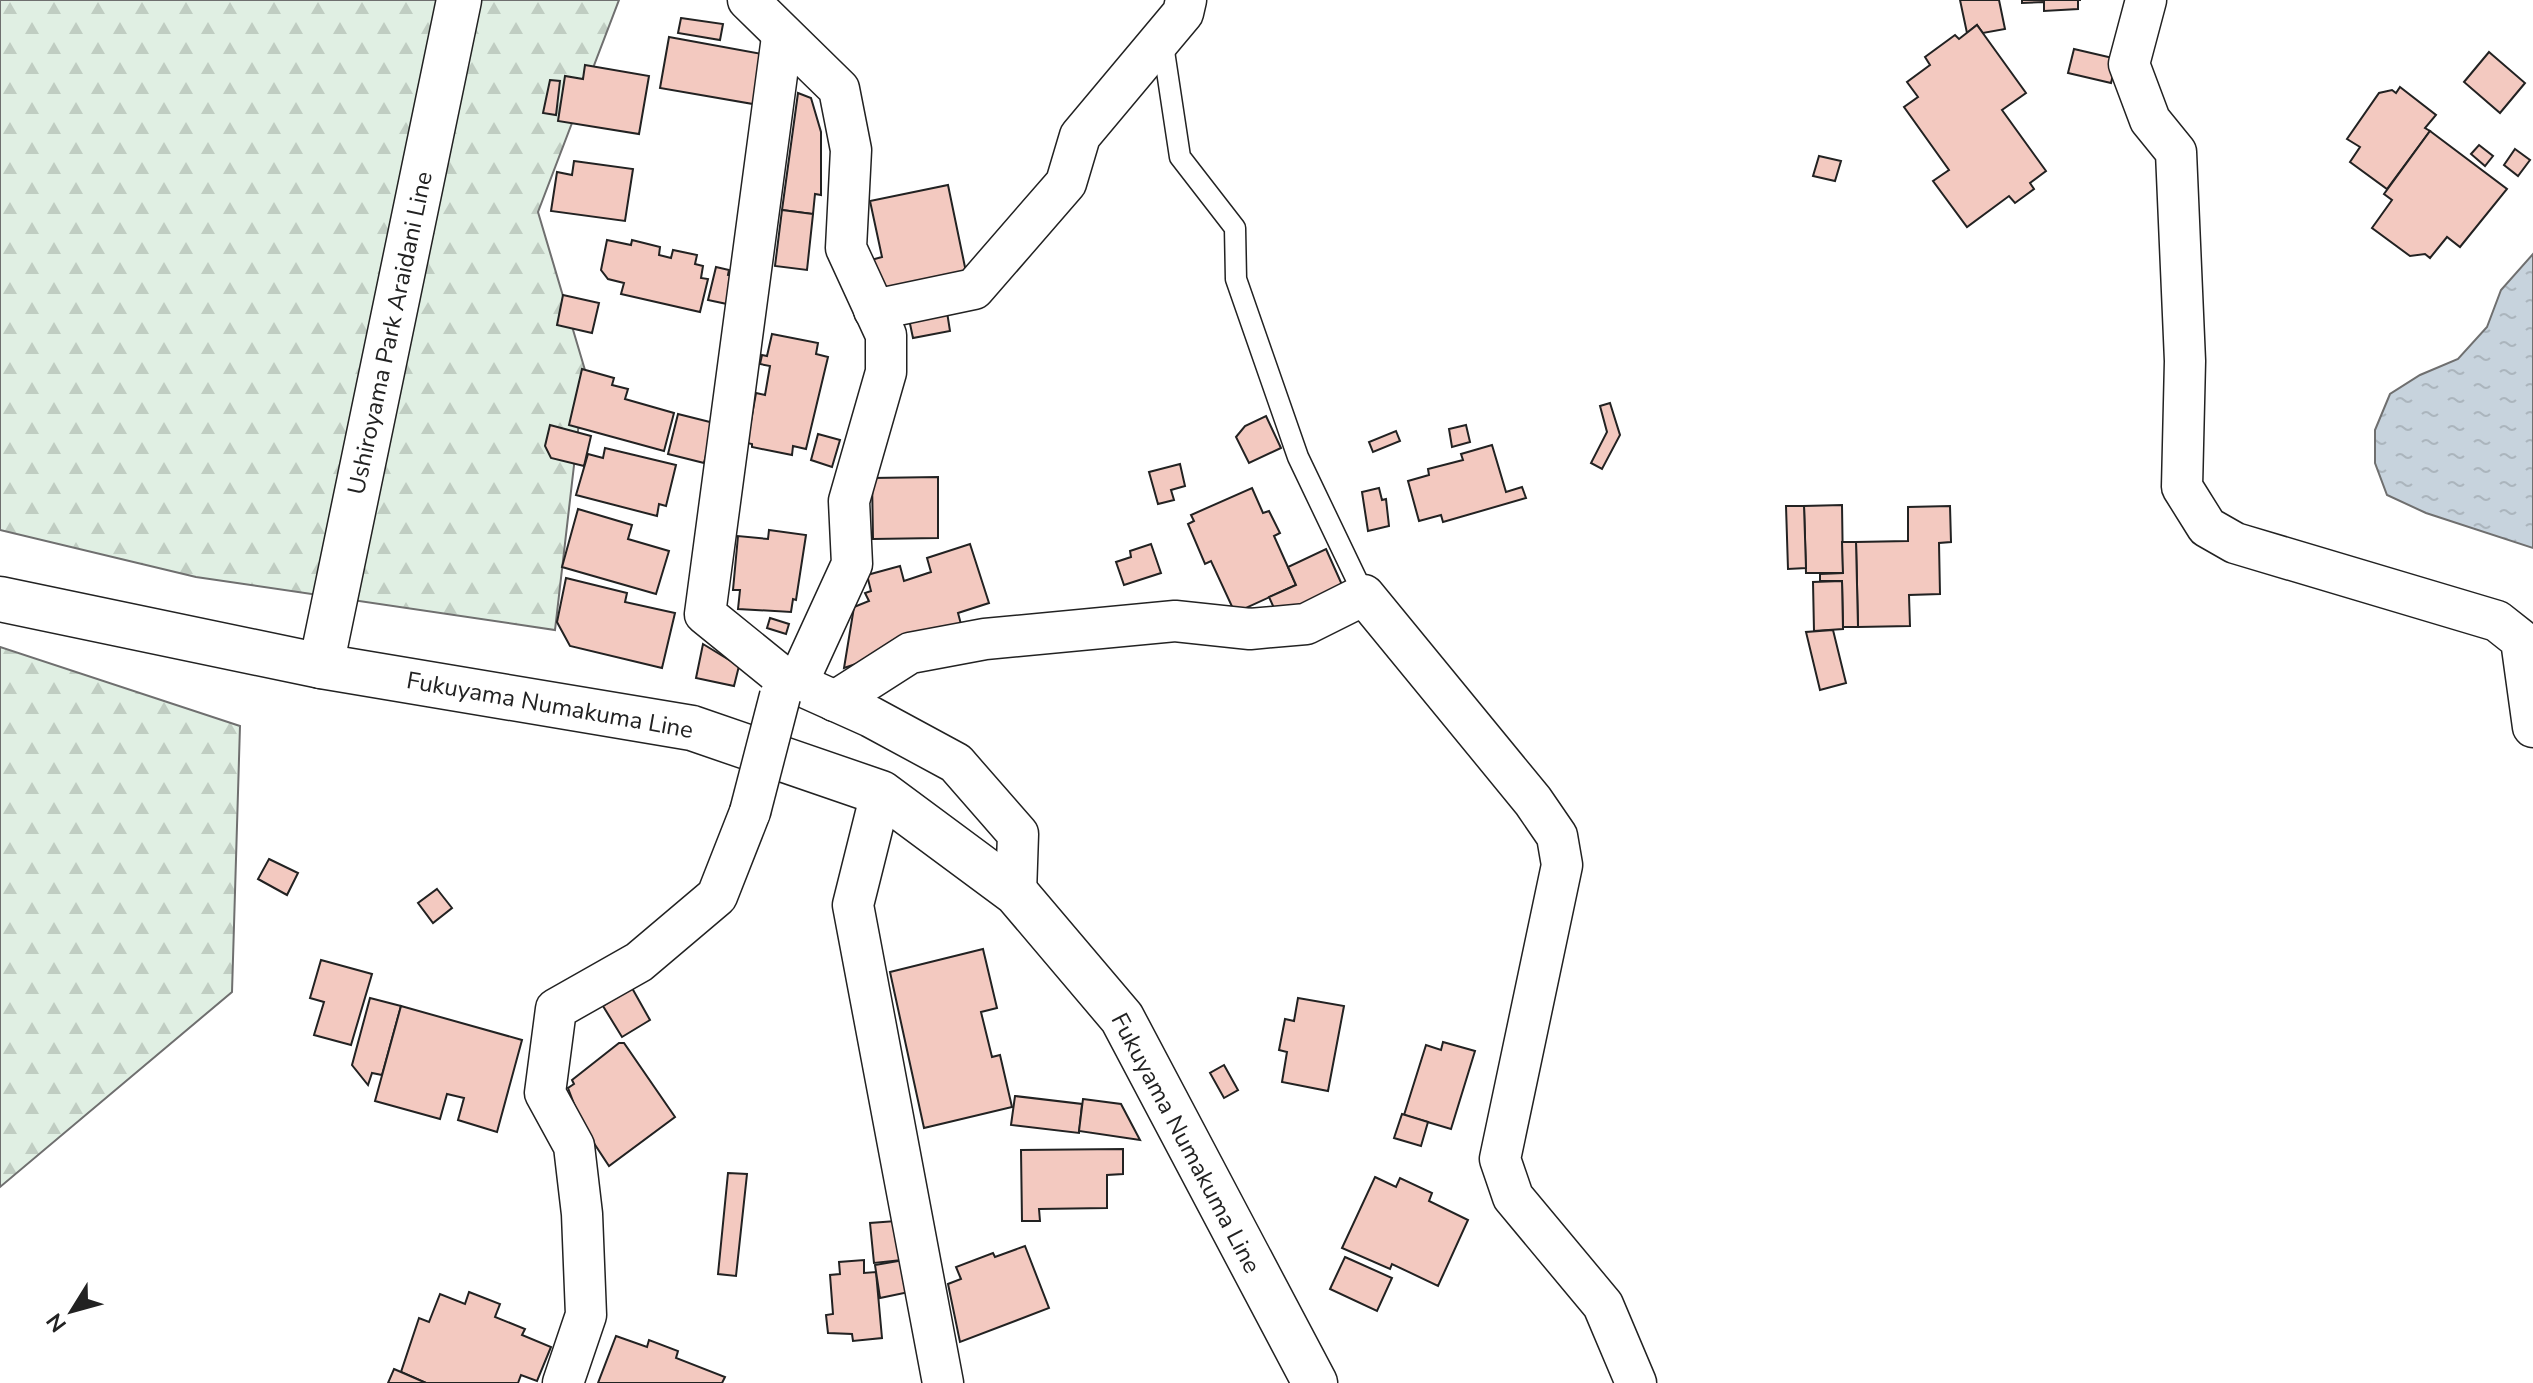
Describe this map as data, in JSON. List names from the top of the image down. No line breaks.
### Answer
{"streets":{"main road":["Ushiroyama Park Araidani Line","Fukuyama Numakuma Line"]},"crossings":[["Ushiroyama Park Araidani Line","Fukuyama Numakuma Line"]],"north":"bottom left"}
